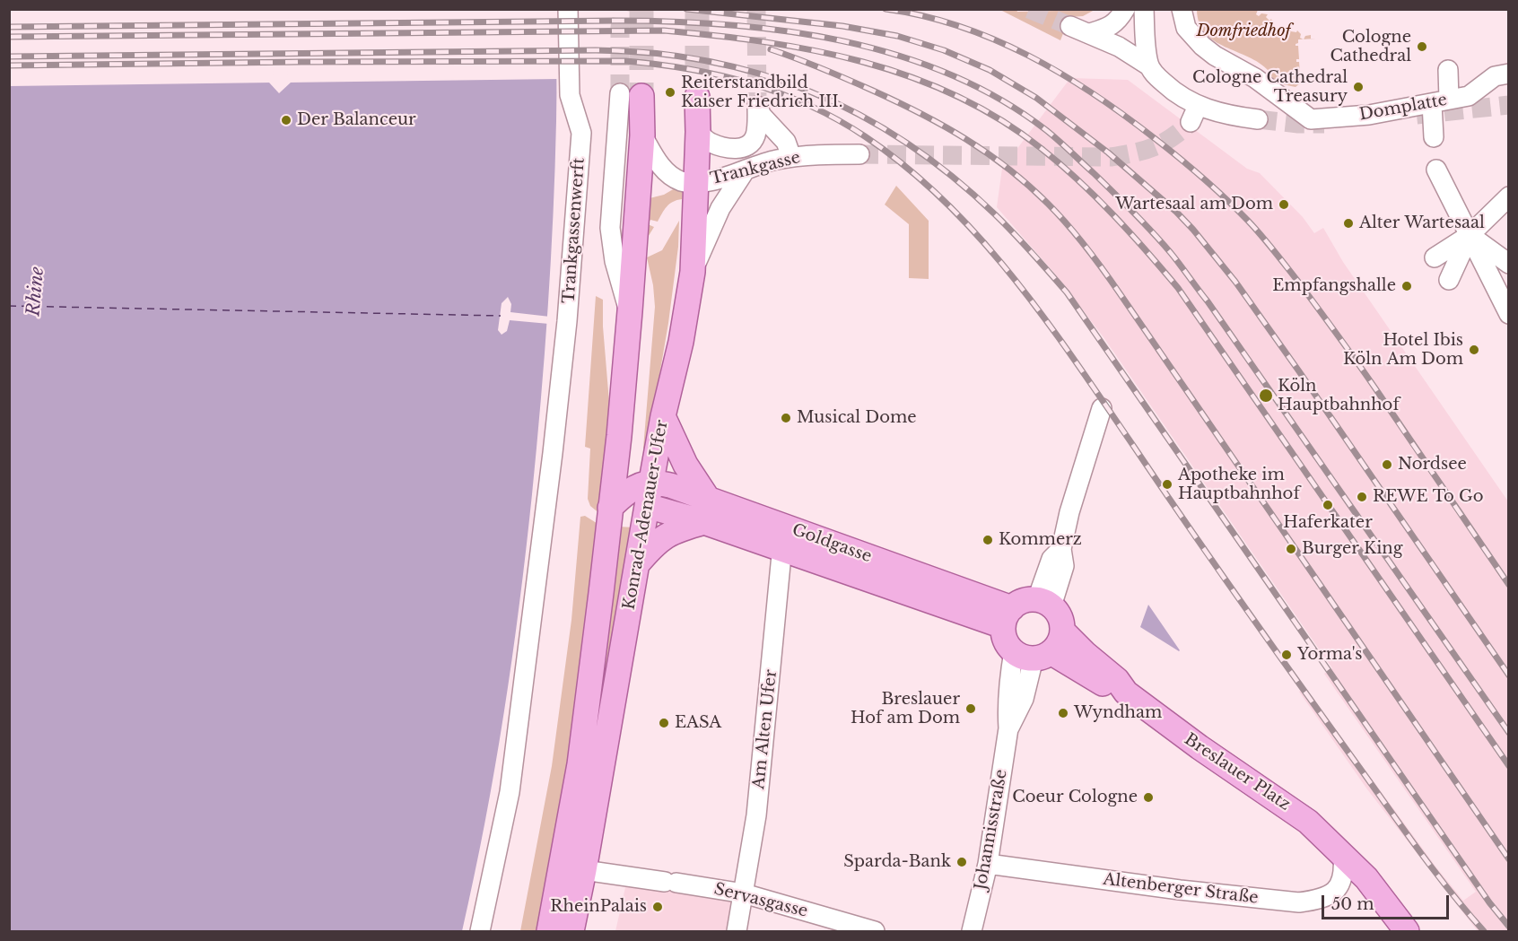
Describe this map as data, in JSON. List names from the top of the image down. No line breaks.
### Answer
{"streets":{"main road":["Konrad-Adenauer-Ufer","Goldgasse","Breslauer Platz"],"street":["Domplatte","Trankgasse","Trankgassenwerft","Am Alten Ufer","Johannisstraße","Altenberger Straße","Servasgasse"]},"crossings":[["Trankgasse","Konrad-Adenauer-Ufer"],["Konrad-Adenauer-Ufer","Goldgasse"],["Konrad-Adenauer-Ufer","Servasgasse"],["Goldgasse","Am Alten Ufer"],["Goldgasse","Breslauer Platz"],["Goldgasse","Johannisstraße"],["Am Alten Ufer","Servasgasse"],["Breslauer Platz","Johannisstraße"],["Breslauer Platz","Altenberger Straße"],["Johannisstraße","Altenberger Straße"]],"water":["Rhine"],"parks":["Domfriedhof"],"places":["Cologne Cathedral","Cologne Cathedral Treasury","Reiterstandbild Kaiser Friedrich III.","Der Balanceur","Wartesaal am Dom","Alter Wartesaal","Empfangshalle","Hotel Ibis Köln Am Dom","Köln Hauptbahnhof","Musical Dome","Nordsee","Apotheke im Hauptbahnhof","REWE To Go","Haferkater","Kommerz","Burger King","Yorma's","Breslauer Hof am Dom","Wyndham","EASA","Coeur Cologne","Sparda-Bank","RheinPalais"],"scale_bar":"50 m"}
